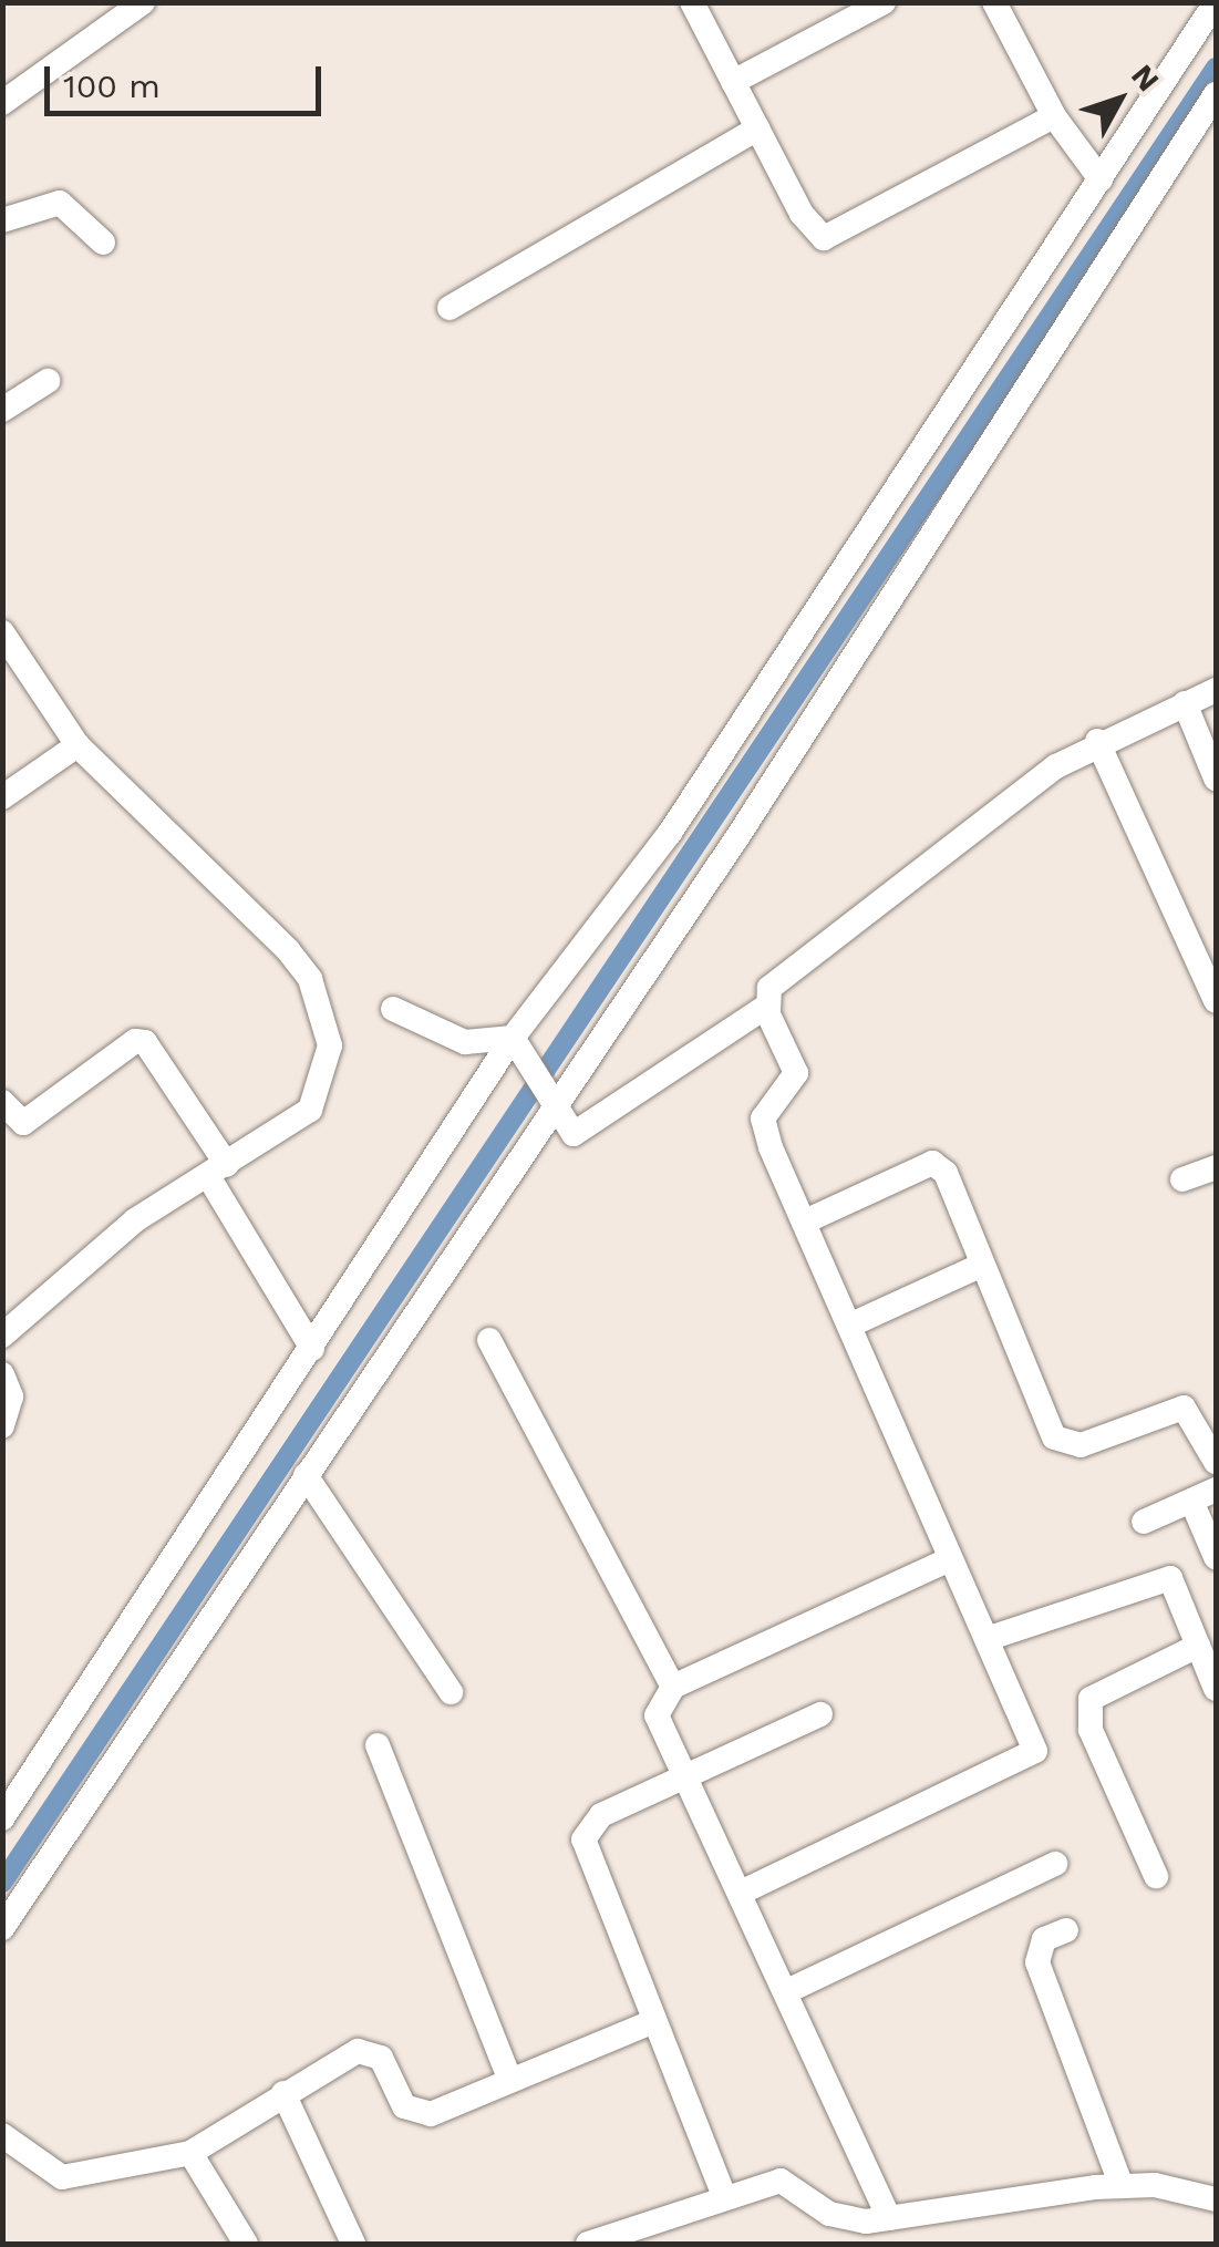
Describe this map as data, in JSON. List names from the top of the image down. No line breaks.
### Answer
{"scale_bar":"100 m","north":"top right"}
